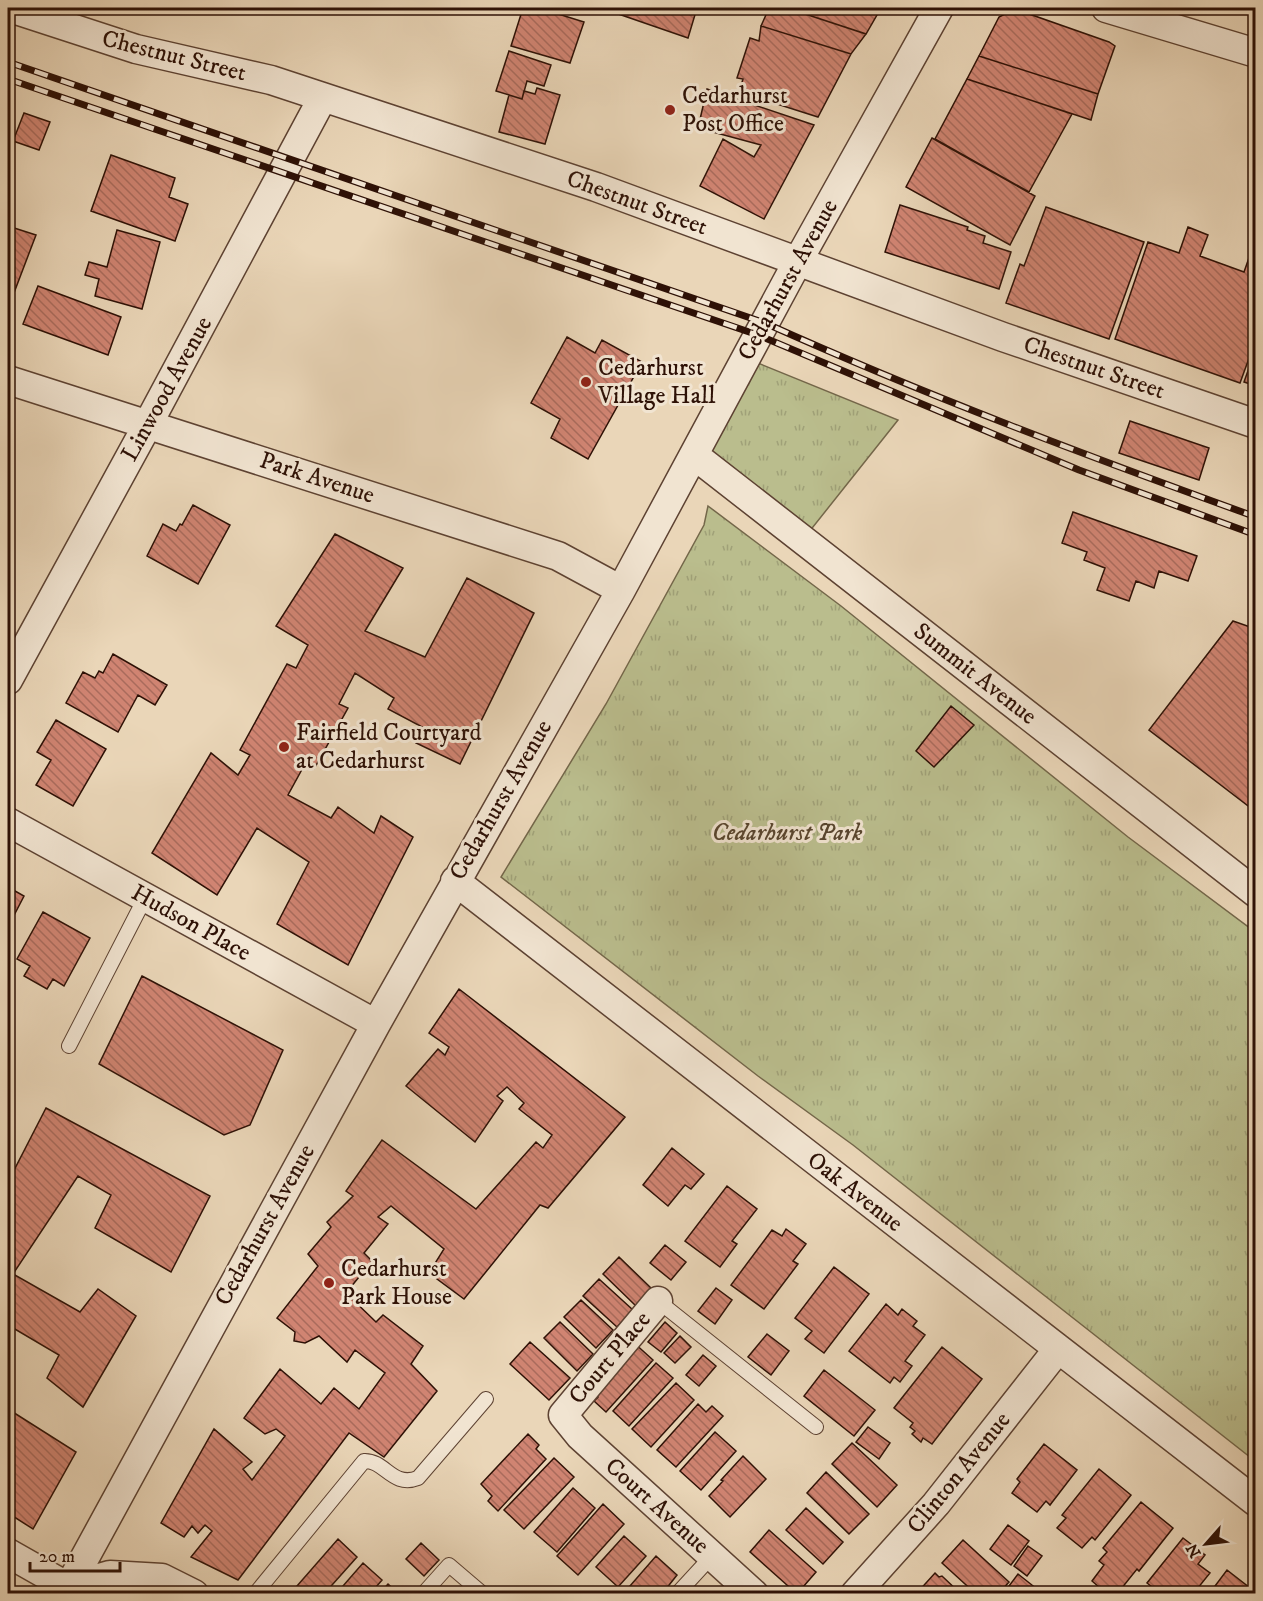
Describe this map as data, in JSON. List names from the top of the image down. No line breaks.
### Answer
{"streets":{"street":["Chestnut Street","Cedarhurst Avenue","Linwood Avenue","Park Avenue","Summit Avenue","Hudson Place","Oak Avenue","Court Place","Clinton Avenue","Court Avenue"]},"crossings":[["Chestnut Street","Cedarhurst Avenue"],["Chestnut Street","Linwood Avenue"],["Cedarhurst Avenue","Park Avenue"],["Cedarhurst Avenue","Summit Avenue"],["Cedarhurst Avenue","Hudson Place"],["Cedarhurst Avenue","Oak Avenue"],["Linwood Avenue","Park Avenue"],["Oak Avenue","Clinton Avenue"],["Court Place","Court Avenue"]],"parks":["Cedarhurst Park"],"places":["Cedarhurst Post Office","Cedarhurst Village Hall","Fairfield Courtyard at Cedarhurst","Cedarhurst Park House"],"scale_bar":"20 m","north":"bottom left"}
